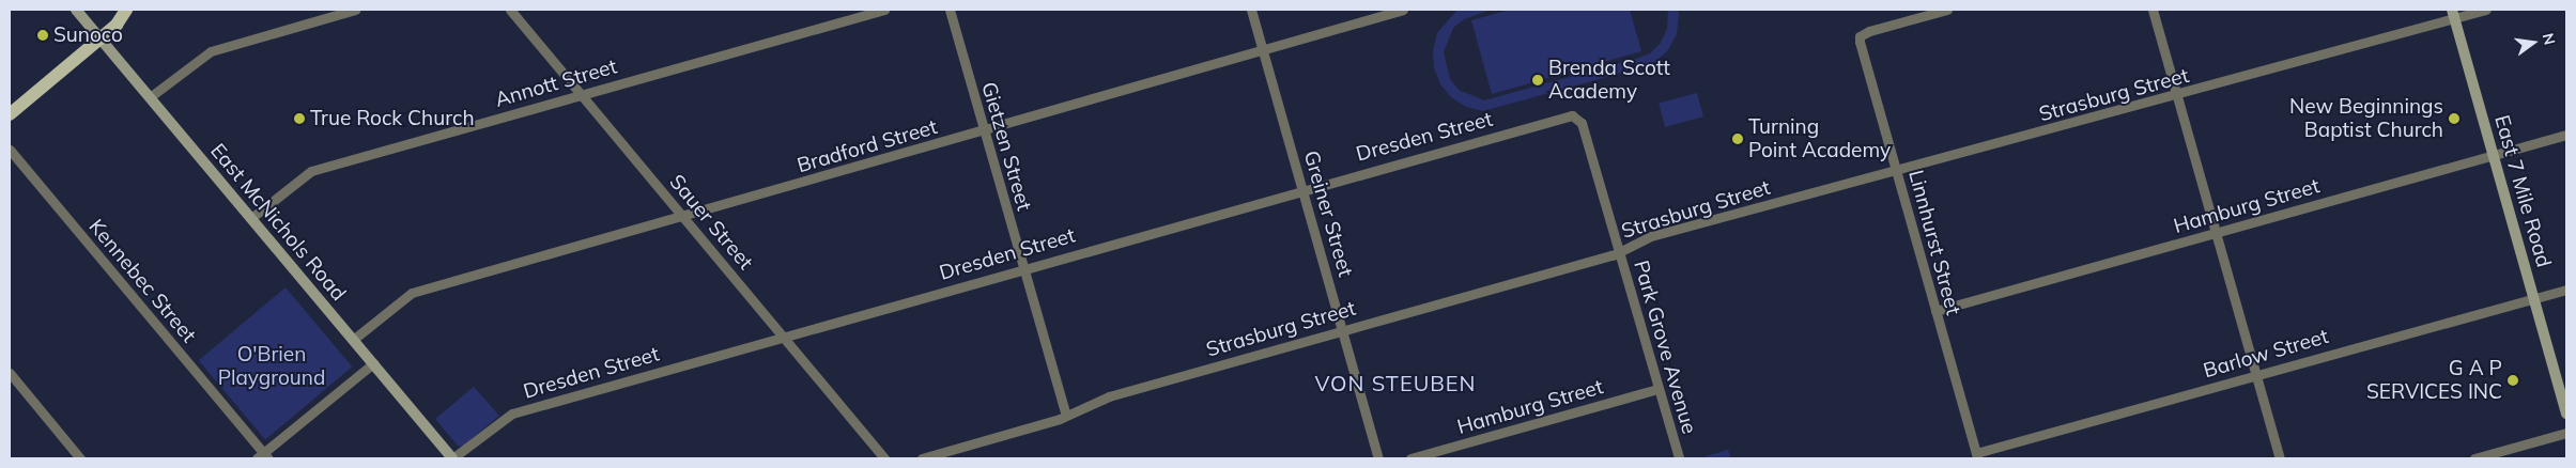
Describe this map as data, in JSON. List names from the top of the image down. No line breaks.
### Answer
{"streets":{"street":["Annott Street","Strasburg Street","Dresden Street","Bradford Street","Gietzen Street","East 7 Mile Road","Hamburg Street","Greiner Street","East McNichols Road","Sauer Street","Linnhurst Street","Kennebec Street","Park Grove Avenue","Barlow Street"]},"crossings":[["Annott Street","East McNichols Road"],["Annott Street","Sauer Street"],["Strasburg Street","Gietzen Street"],["Strasburg Street","East 7 Mile Road"],["Strasburg Street","Greiner Street"],["Strasburg Street","Linnhurst Street"],["Strasburg Street","Park Grove Avenue"],["Dresden Street","Gietzen Street"],["Dresden Street","Greiner Street"],["Dresden Street","East McNichols Road"],["Dresden Street","Sauer Street"],["Dresden Street","Park Grove Avenue"],["Bradford Street","Gietzen Street"],["Bradford Street","Greiner Street"],["Bradford Street","East McNichols Road"],["Bradford Street","Sauer Street"],["East 7 Mile Road","Hamburg Street"],["East 7 Mile Road","Barlow Street"],["Hamburg Street","Linnhurst Street"],["Hamburg Street","Park Grove Avenue"],["Linnhurst Street","Barlow Street"]],"districts":["VON STEUBEN"],"parks":["O'Brien Playground"],"places":["Sunoco","Brenda Scott Academy","True Rock Church","New Beginnings Baptist Church","Turning Point Academy","G A P SERVICES INC"],"north":"right"}
